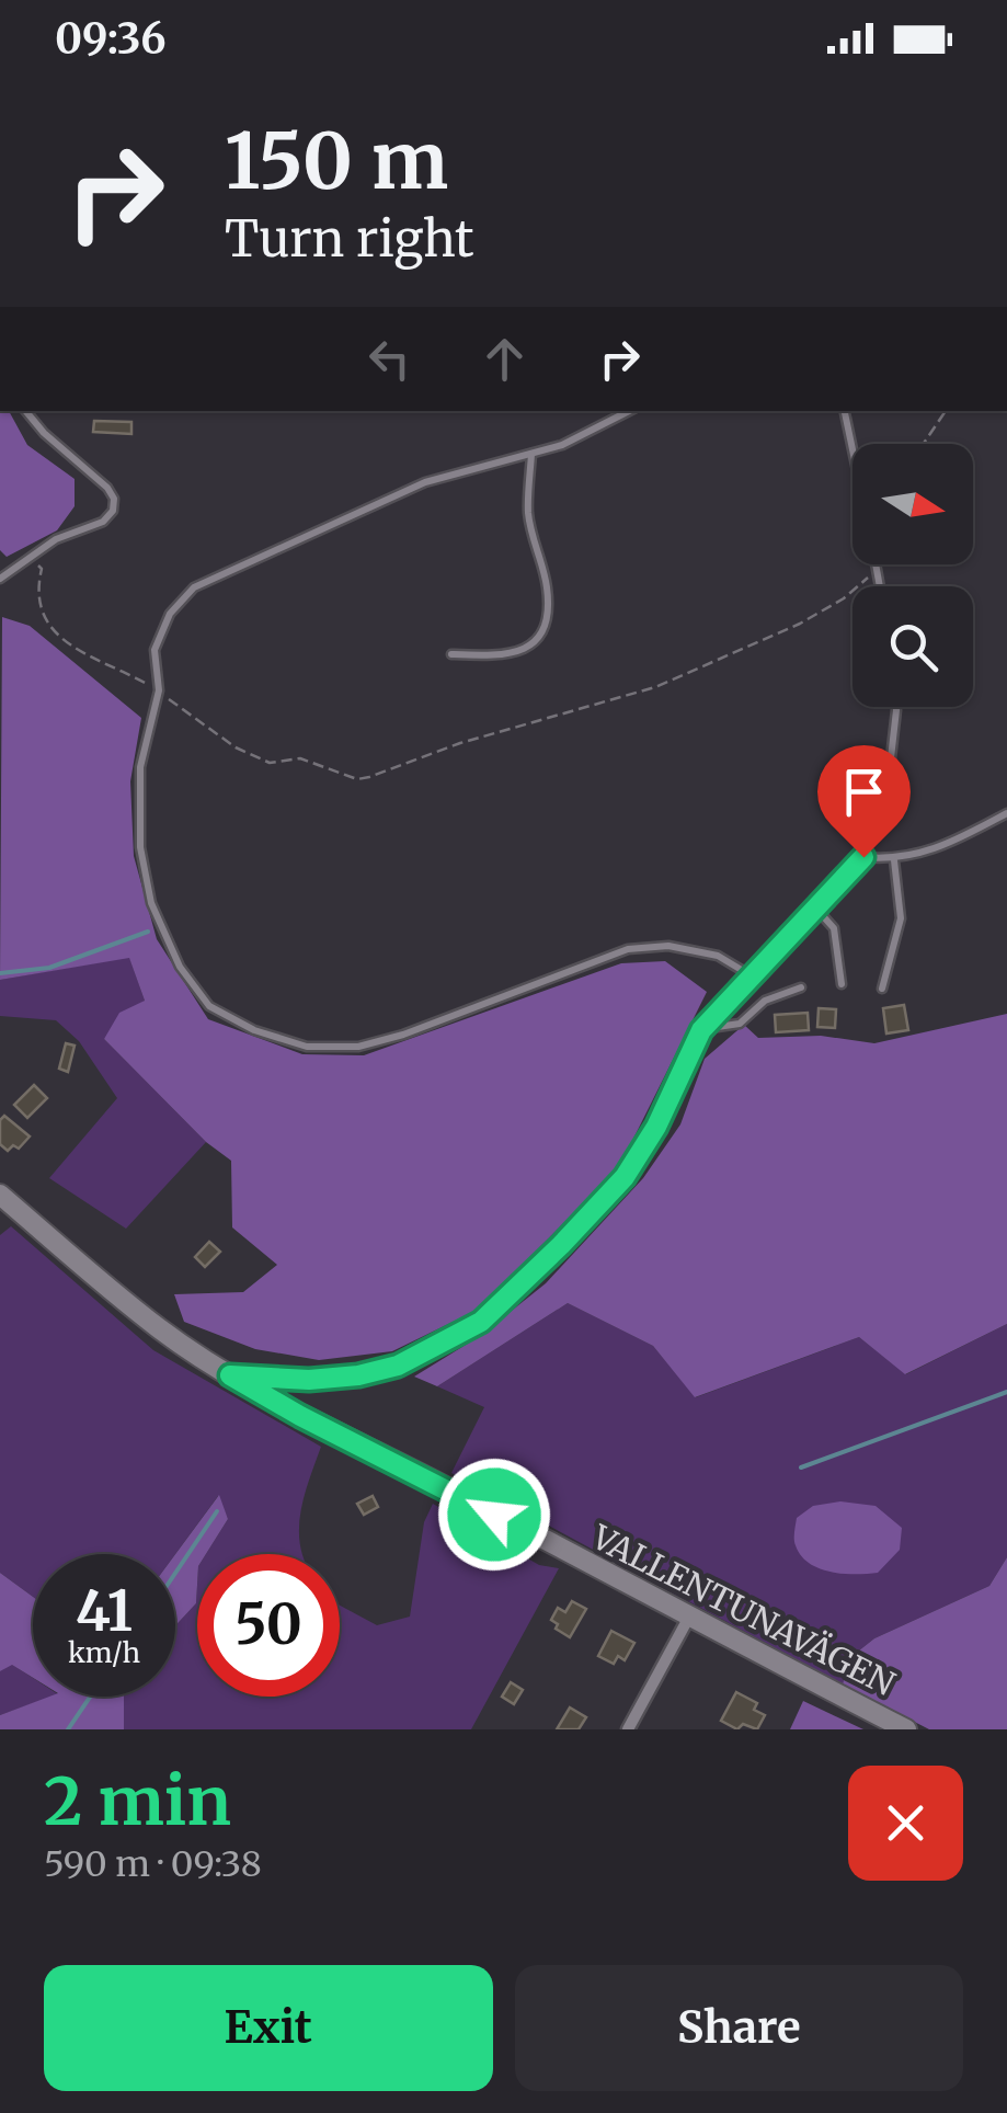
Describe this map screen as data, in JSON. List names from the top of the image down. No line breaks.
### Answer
{"streets":{"main road":["VALLENTUNAVÄGEN"]},"north":"right","page":{"status":"09:36","turn":["150 m","Turn right"],"speed":"41 km/h","limit":"50","heading":["2 min","590 m · 09:38"],"buttons":["Exit","Share"]}}
